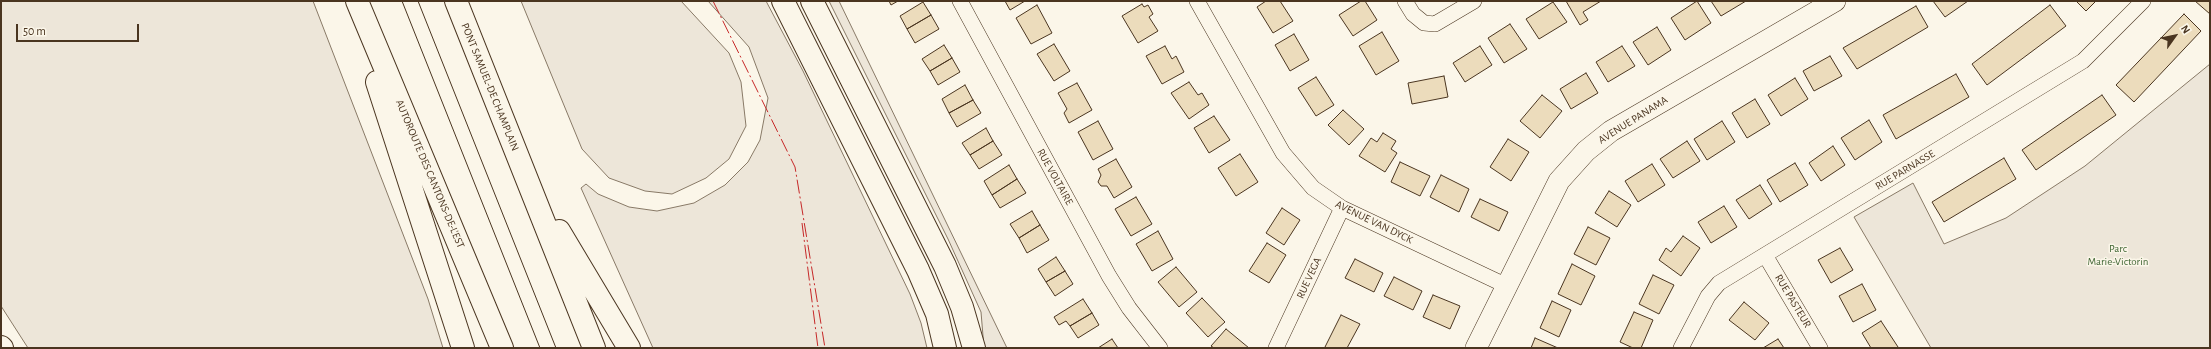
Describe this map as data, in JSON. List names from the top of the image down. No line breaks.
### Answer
{"streets":{"highway":["PONT SAMUEL-DE CHAMPLAIN","AUTOROUTE DES CANTONS-DE-L'EST"],"street":["AVENUE PANAMA","RUE PARNASSE","RUE VOLTAIRE","AVENUE VAN DYCK","RUE VEGA","RUE PASTEUR"]},"crossings":[["AVENUE PANAMA","AVENUE VAN DYCK"],["RUE PARNASSE","RUE PASTEUR"],["AVENUE VAN DYCK","RUE VEGA"]],"parks":["Parc Marie-Victorin"],"scale_bar":"50 m","north":"top right"}
